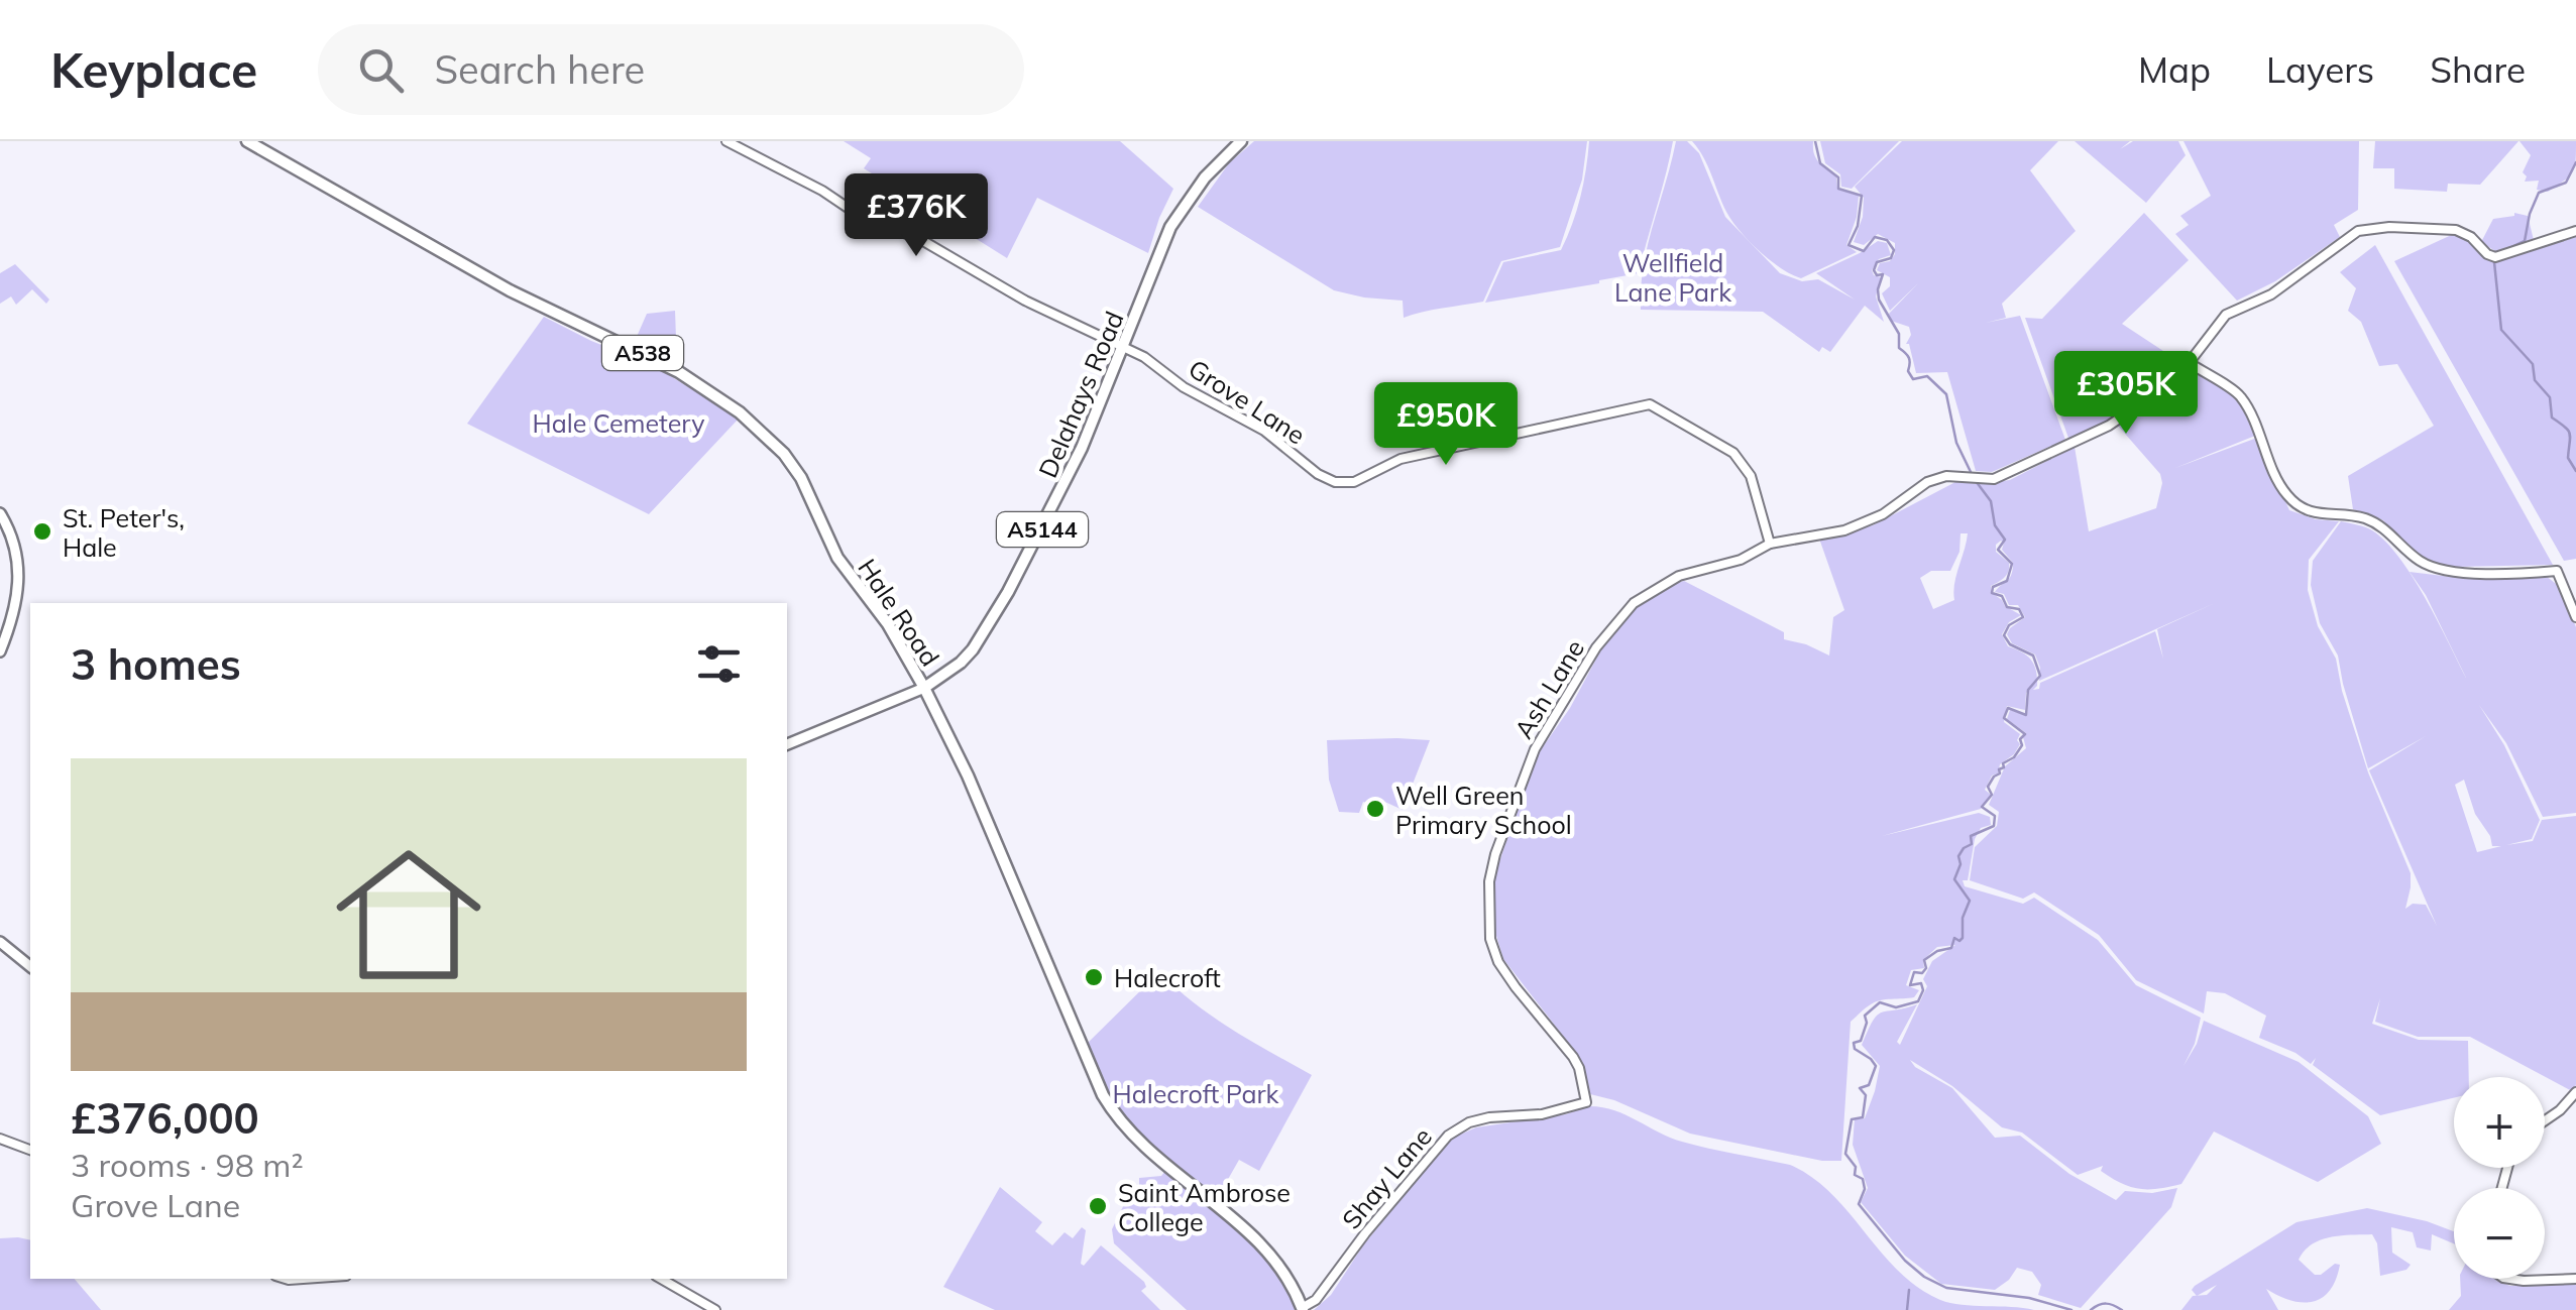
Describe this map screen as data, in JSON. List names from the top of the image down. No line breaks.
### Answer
{"streets":{"main road":["A538","Delahays Road","A5144","Hale Road"],"street":["Grove Lane","Ash Lane","Shay Lane"]},"crossings":[["Delahays Road","Grove Lane"],["Delahays Road","Hale Road"],["Grove Lane","Ash Lane"],["Hale Road","Shay Lane"],["Ash Lane","Shay Lane"]],"parks":["Wellfield Lane Park","Hale Cemetery","Halecroft Park"],"places":["St. Peter's, Hale","Well Green Primary School","Halecroft","Saint Ambrose College"],"page":{"header":"Keyplace","search":"Search here","nav":["Map","Layers","Share"],"price":["£376K","£305K","£950K"],"heading":"3 homes","list":[{"name":"£376,000","note":"3 rooms · 98 m² · Grove Lane"}],"map_buttons":["+","−"]}}
